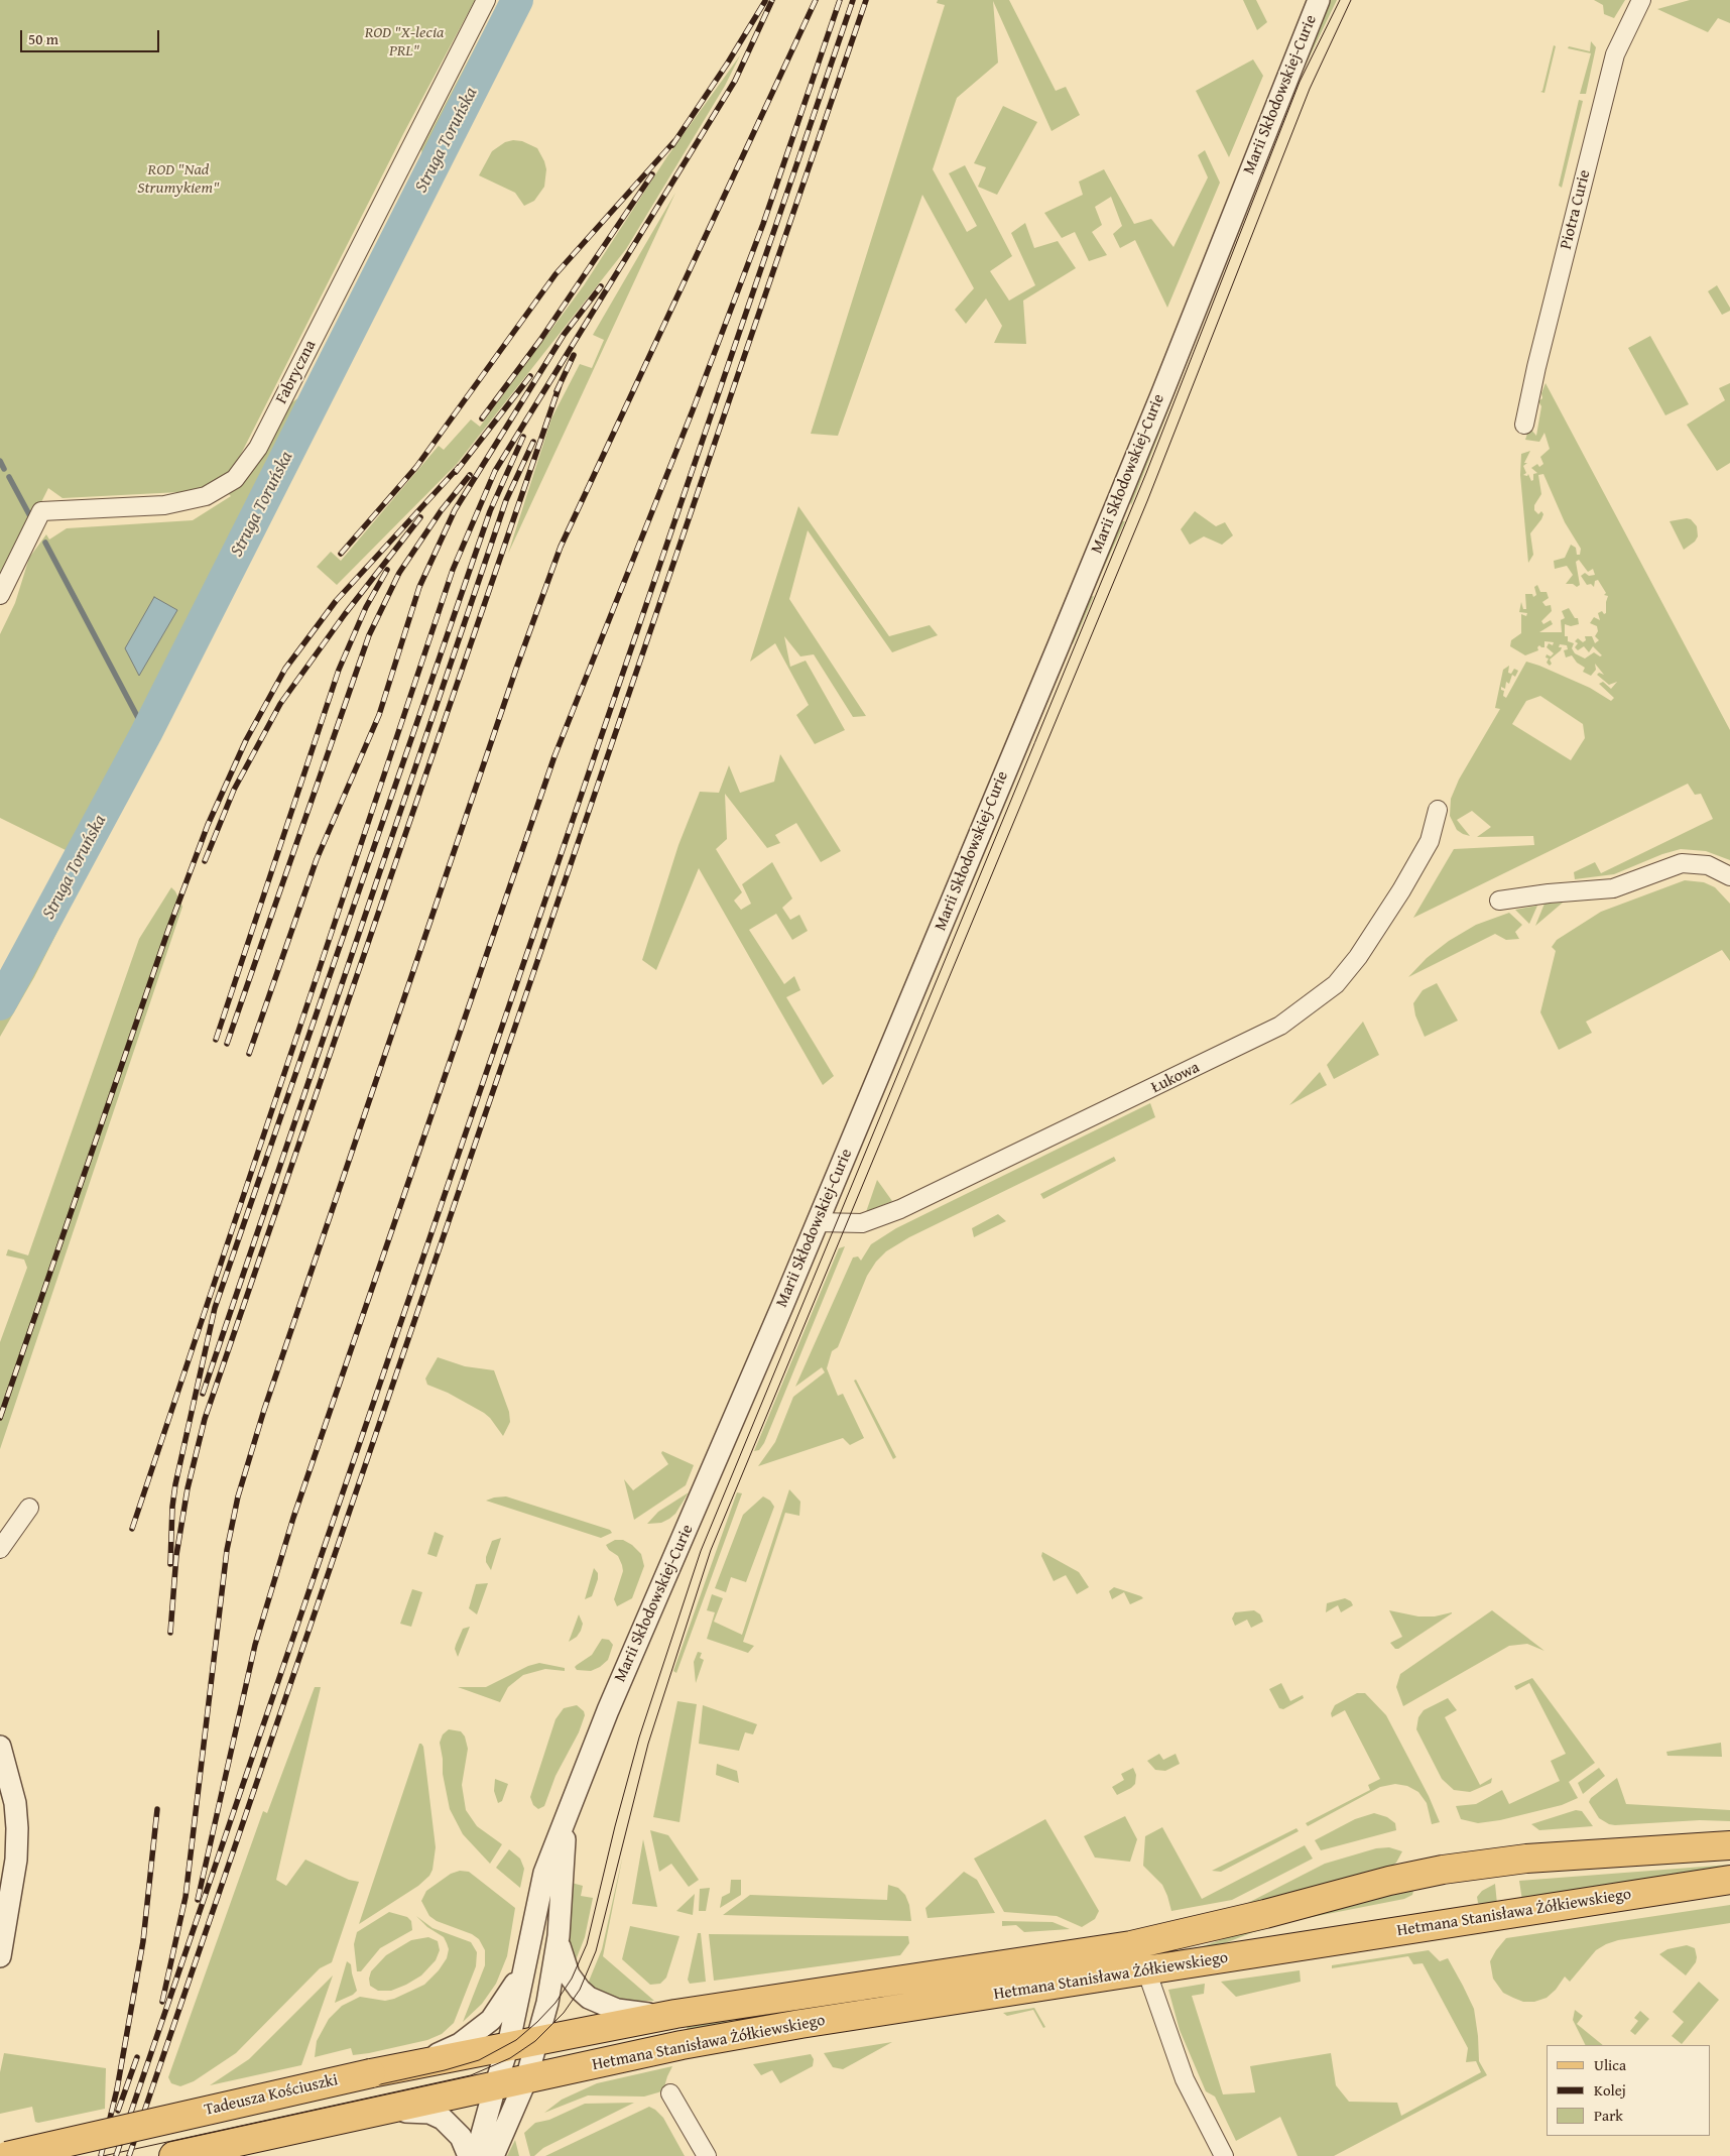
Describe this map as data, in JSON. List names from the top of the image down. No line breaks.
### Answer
{"streets":{"main road":["Hetmana Stanisława Żółkiewskiego","Tadeusza Kościuszki"],"street":["Marii Skłodowskiej-Curie","Piotra Curie","Fabryczna","Łukowa"]},"crossings":[["Marii Skłodowskiej-Curie","Łukowa"],["Hetmana Stanisława Żółkiewskiego","Tadeusza Kościuszki"]],"water":["Struga Toruńska"],"parks":["ROD \"X-lecia PRL\"","ROD \"Nad Strumykiem\""],"legend":["Ulica","Kolej","Park"],"scale_bar":"50 m"}
